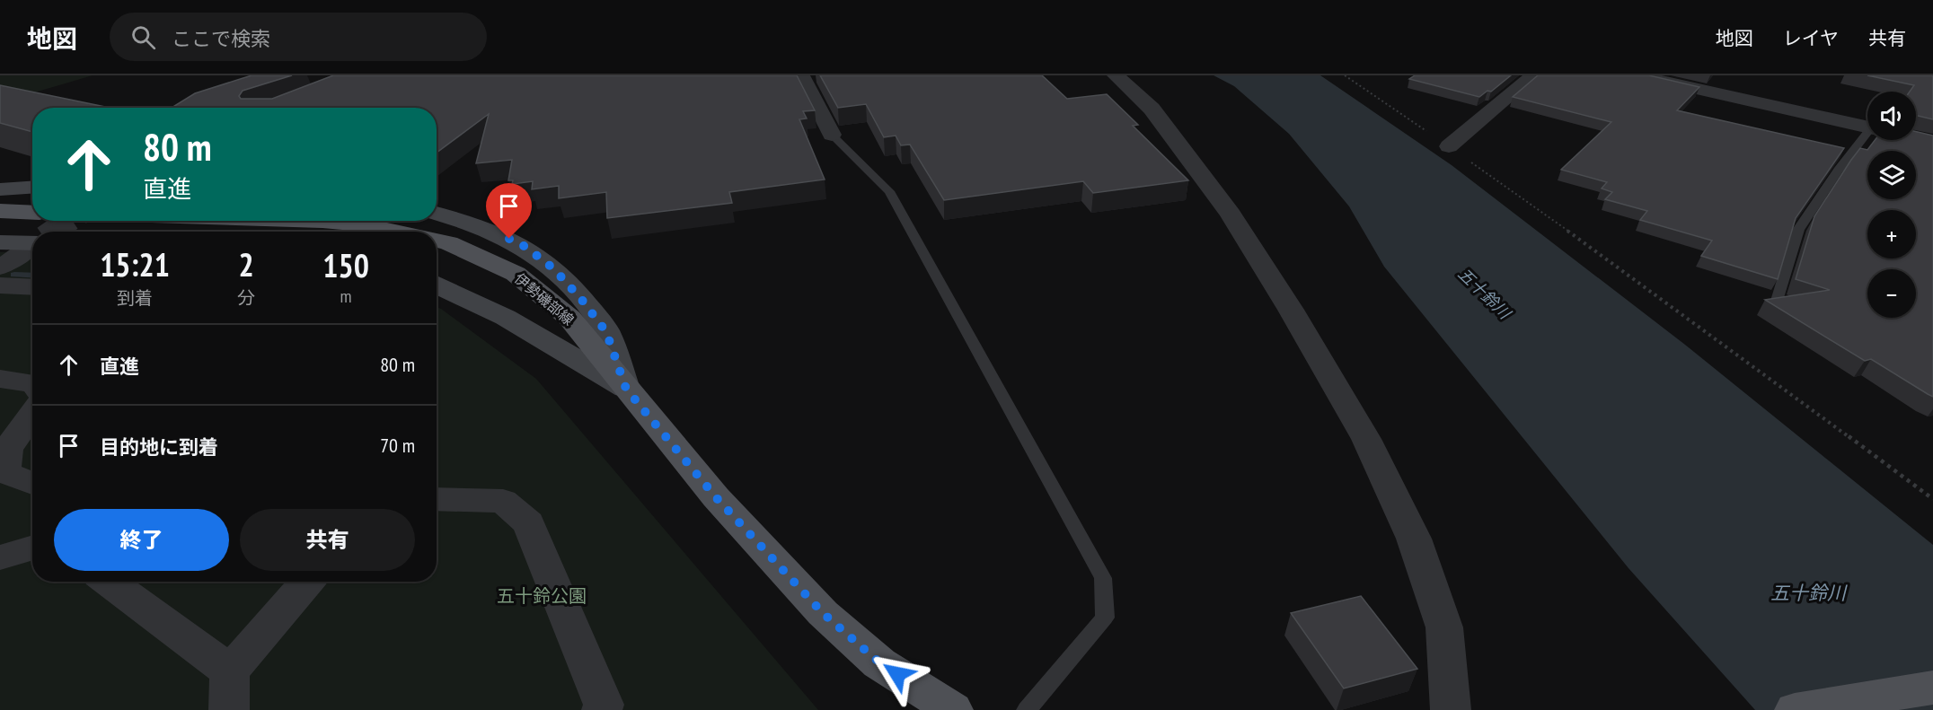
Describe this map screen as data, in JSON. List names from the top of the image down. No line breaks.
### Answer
{"streets":{"main road":["伊勢磯部線"]},"water":["五十鈴川"],"parks":["五十鈴公園"],"page":{"header":"地図","search":"ここで検索","nav":["地図","レイヤ","共有"],"map_buttons":["+","−"],"turn":["80 m","直進"],"eta":["15:21","到着","2","分","150","m"],"list":[{"name":"直進","value":"80 m"},{"name":"目的地に到着","value":"70 m"}],"buttons":["終了","共有"]}}
